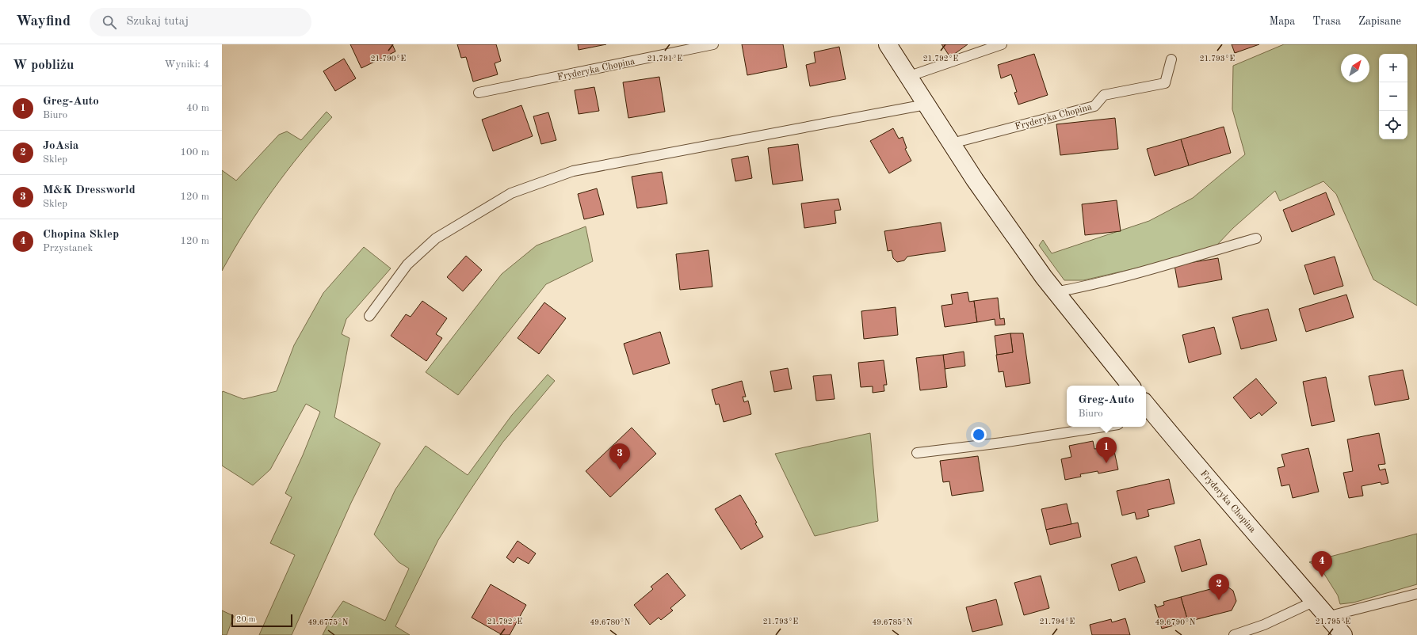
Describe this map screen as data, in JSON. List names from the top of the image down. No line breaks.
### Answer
{"streets":{"street":["Fryderyka Chopina"]},"scale_bar":"20 m","north":"top right","page":{"header":"Wayfind","search":"Szukaj tutaj","nav":["Mapa","Trasa","Zapisane"],"heading":["W pobliżu","Wyniki: 4"],"map_buttons":["+","−"],"list":[{"mark":"1","name":"Greg-Auto","note":"Biuro","value":"40 m"},{"mark":"2","name":"JoAsia","note":"Sklep","value":"100 m"},{"mark":"3","name":"M&K Dressworld","note":"Sklep","value":"120 m"},{"mark":"4","name":"Chopina Sklep","note":"Przystanek","value":"120 m"}],"popup":["Greg-Auto","Biuro"],"pins":["1","3","4","2"],"scale":"20 m"},"coordinates":["21.790°E","21.791°E","21.792°E","21.793°E","21.794°E","21.795°E","49.6775°N","49.6780°N","49.6785°N","49.6790°N"]}
